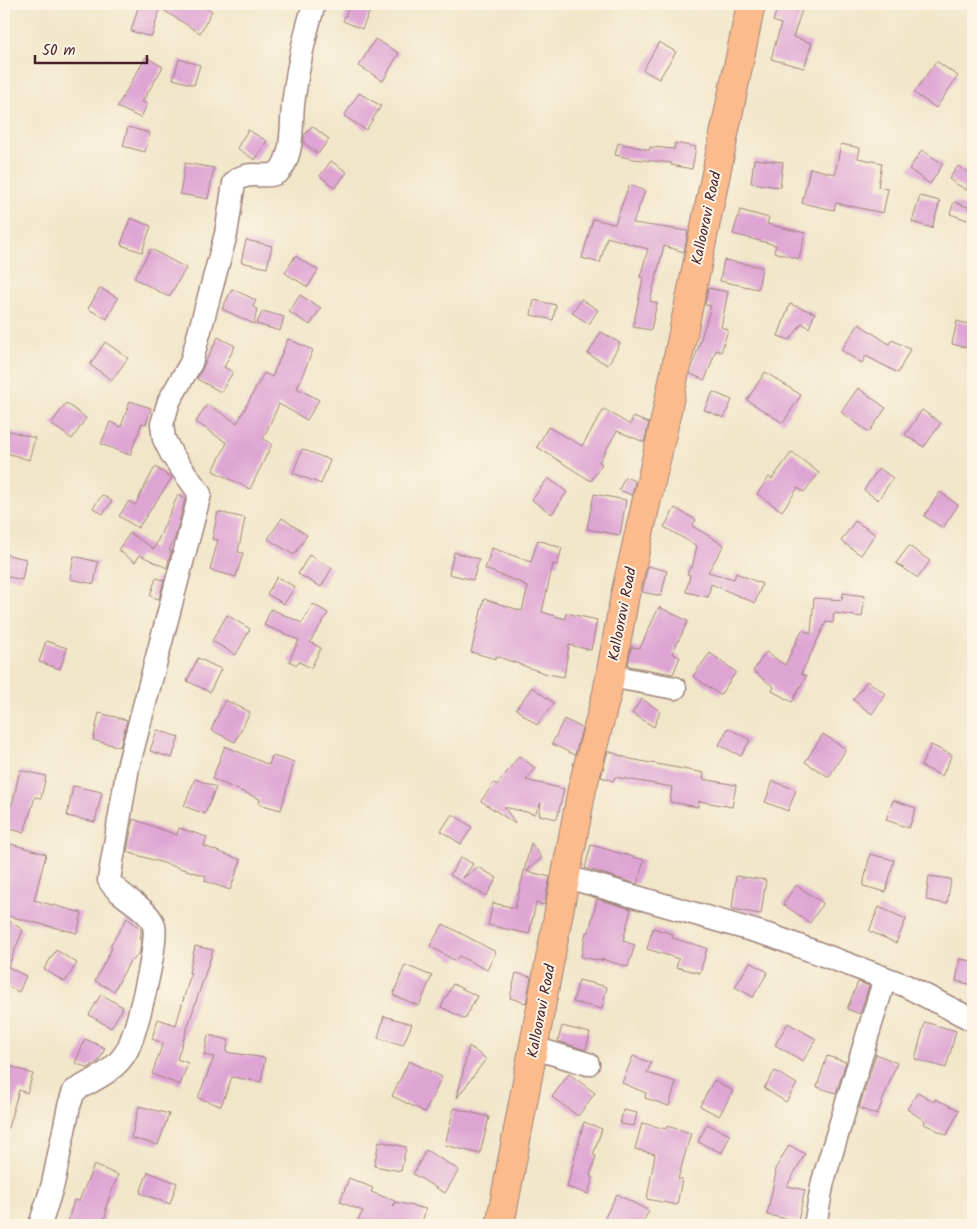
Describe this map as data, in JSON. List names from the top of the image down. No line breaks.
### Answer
{"streets":{"main road":["Kallooravi Road"]},"scale_bar":"50 m"}
